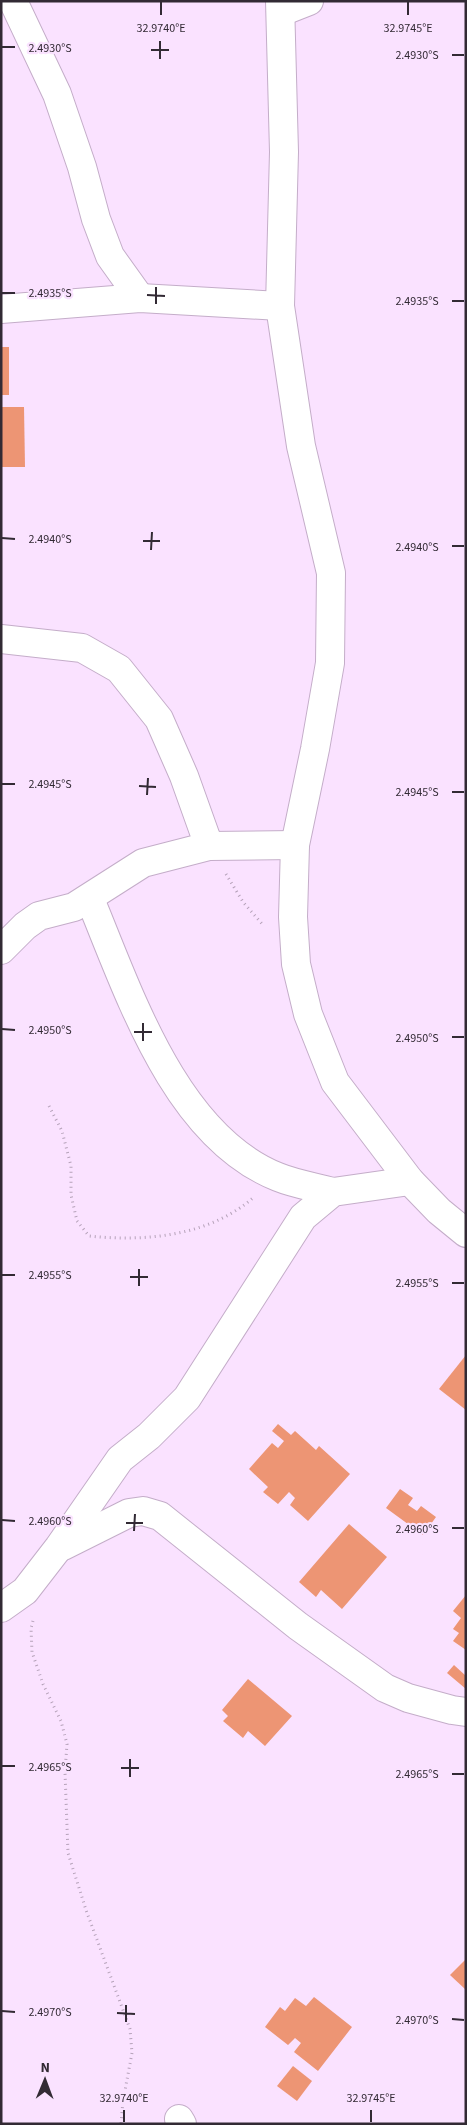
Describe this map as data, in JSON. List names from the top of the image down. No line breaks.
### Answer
{"north":"top","coordinates":["32.9740°E","32.9745°E","2.4930°S","2.4935°S","2.4940°S","2.4945°S","2.4950°S","2.4955°S","2.4960°S","2.4965°S","2.4970°S"]}
